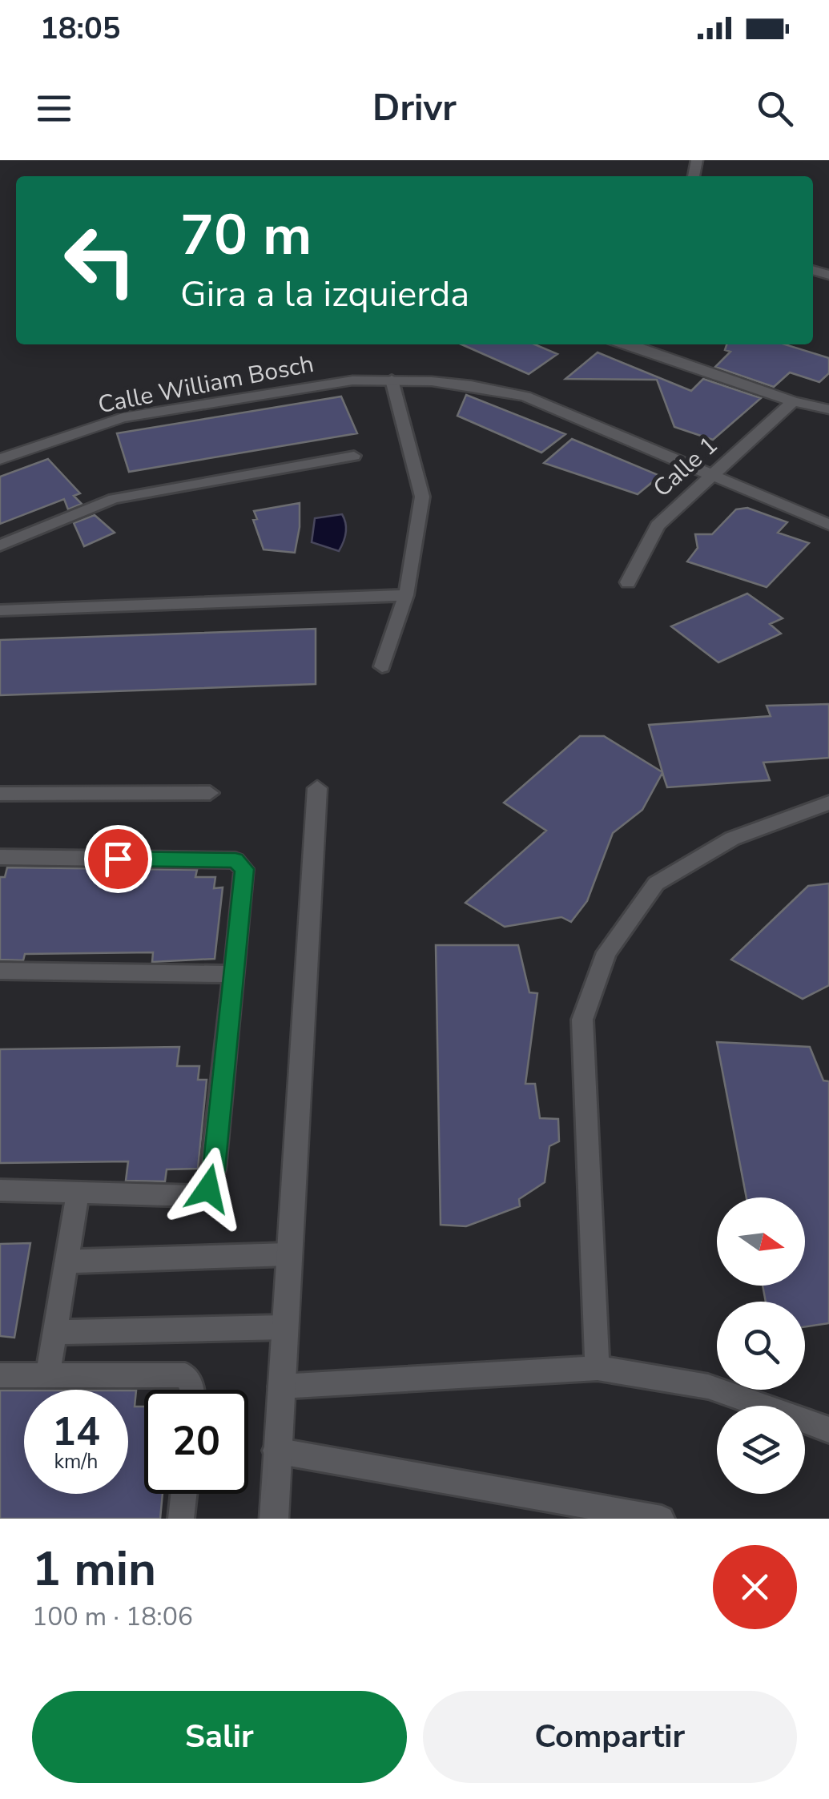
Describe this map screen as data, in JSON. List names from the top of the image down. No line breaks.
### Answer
{"streets":{"street":["Calle William Bosch","Calle 1"]},"crossings":[["Calle William Bosch","Calle 1"]],"north":"right","page":{"status":"18:05","header":"Drivr","turn":["70 m","Gira a la izquierda"],"speed":"14 km/h","limit":"20","heading":["1 min","100 m · 18:06"],"buttons":["Salir","Compartir"]}}
